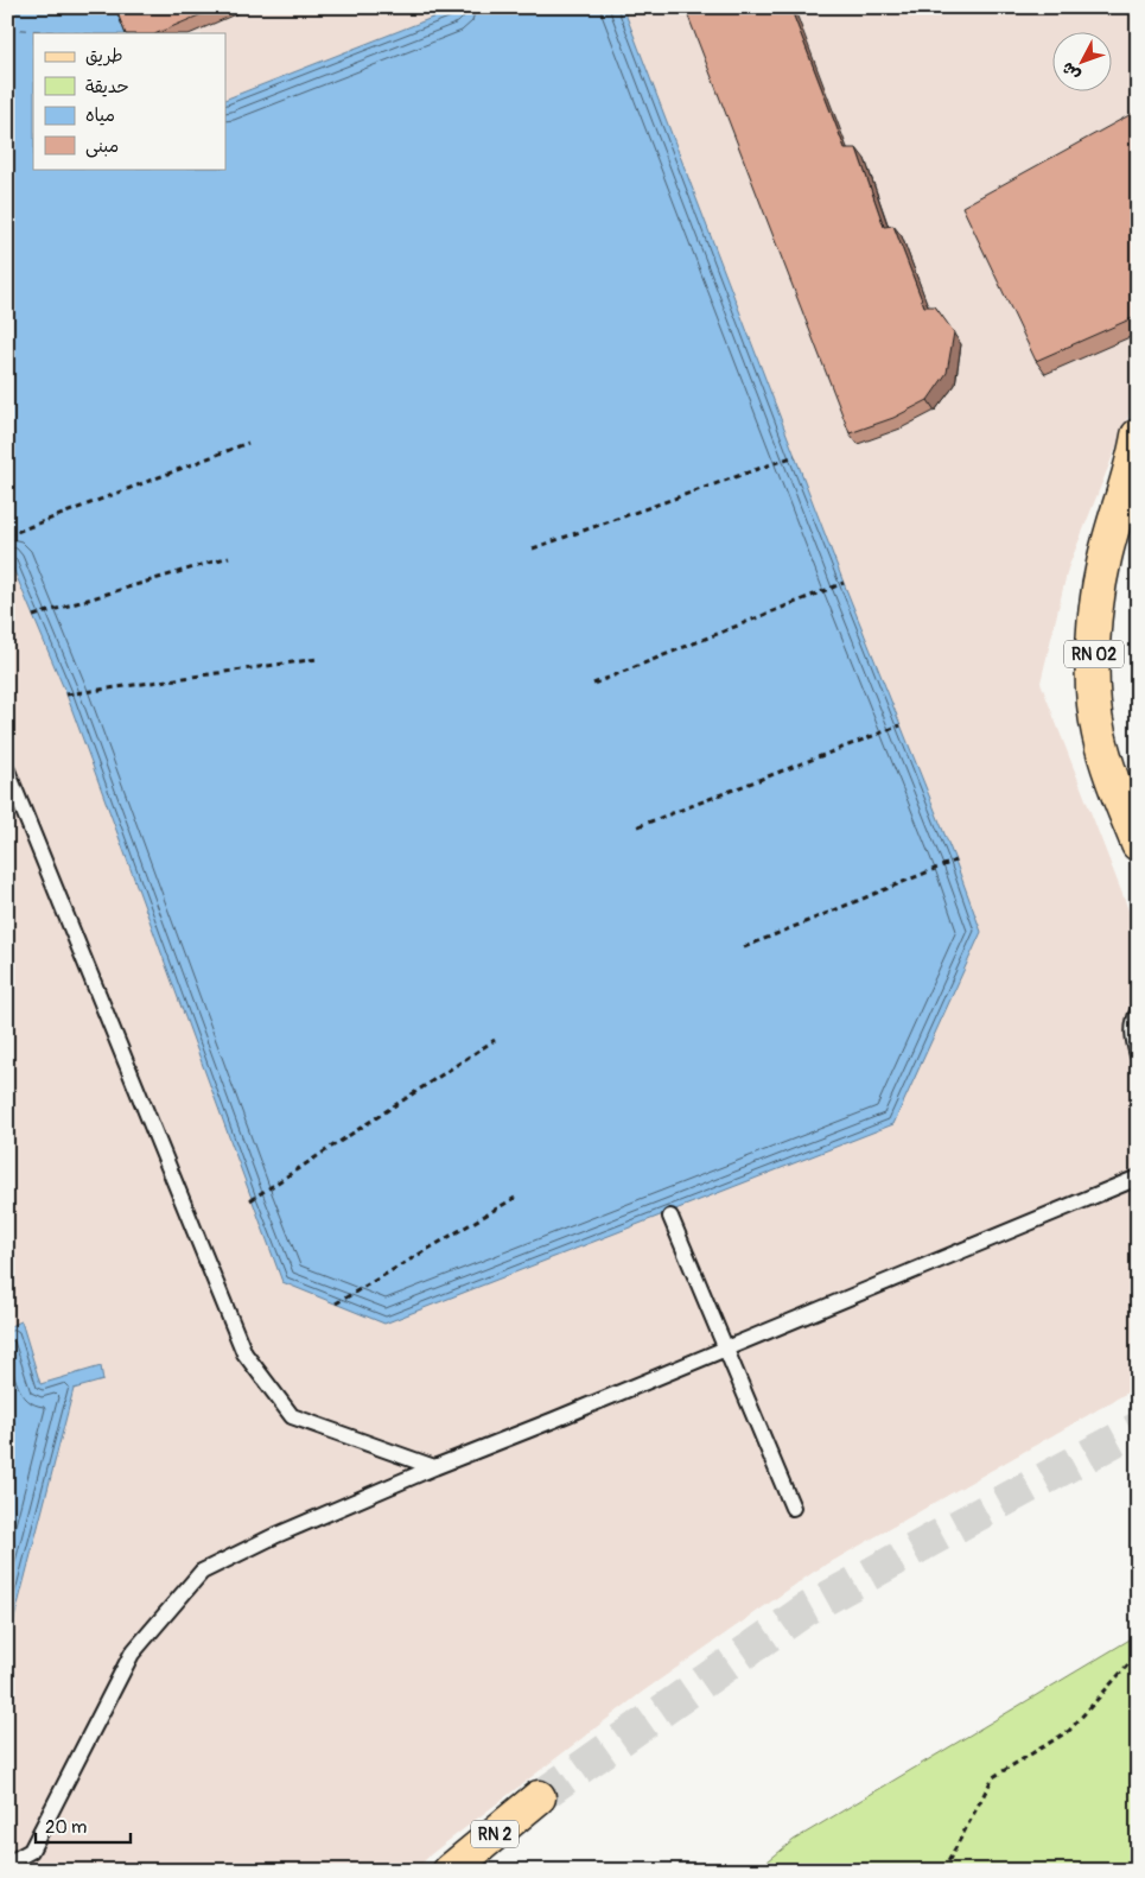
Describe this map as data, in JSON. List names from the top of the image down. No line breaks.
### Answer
{"streets":{"main road":["RN 02","RN 2"]},"legend":["طريق","حديقة","مياه","مبنى"],"scale_bar":"20 m","north":"bottom left"}
